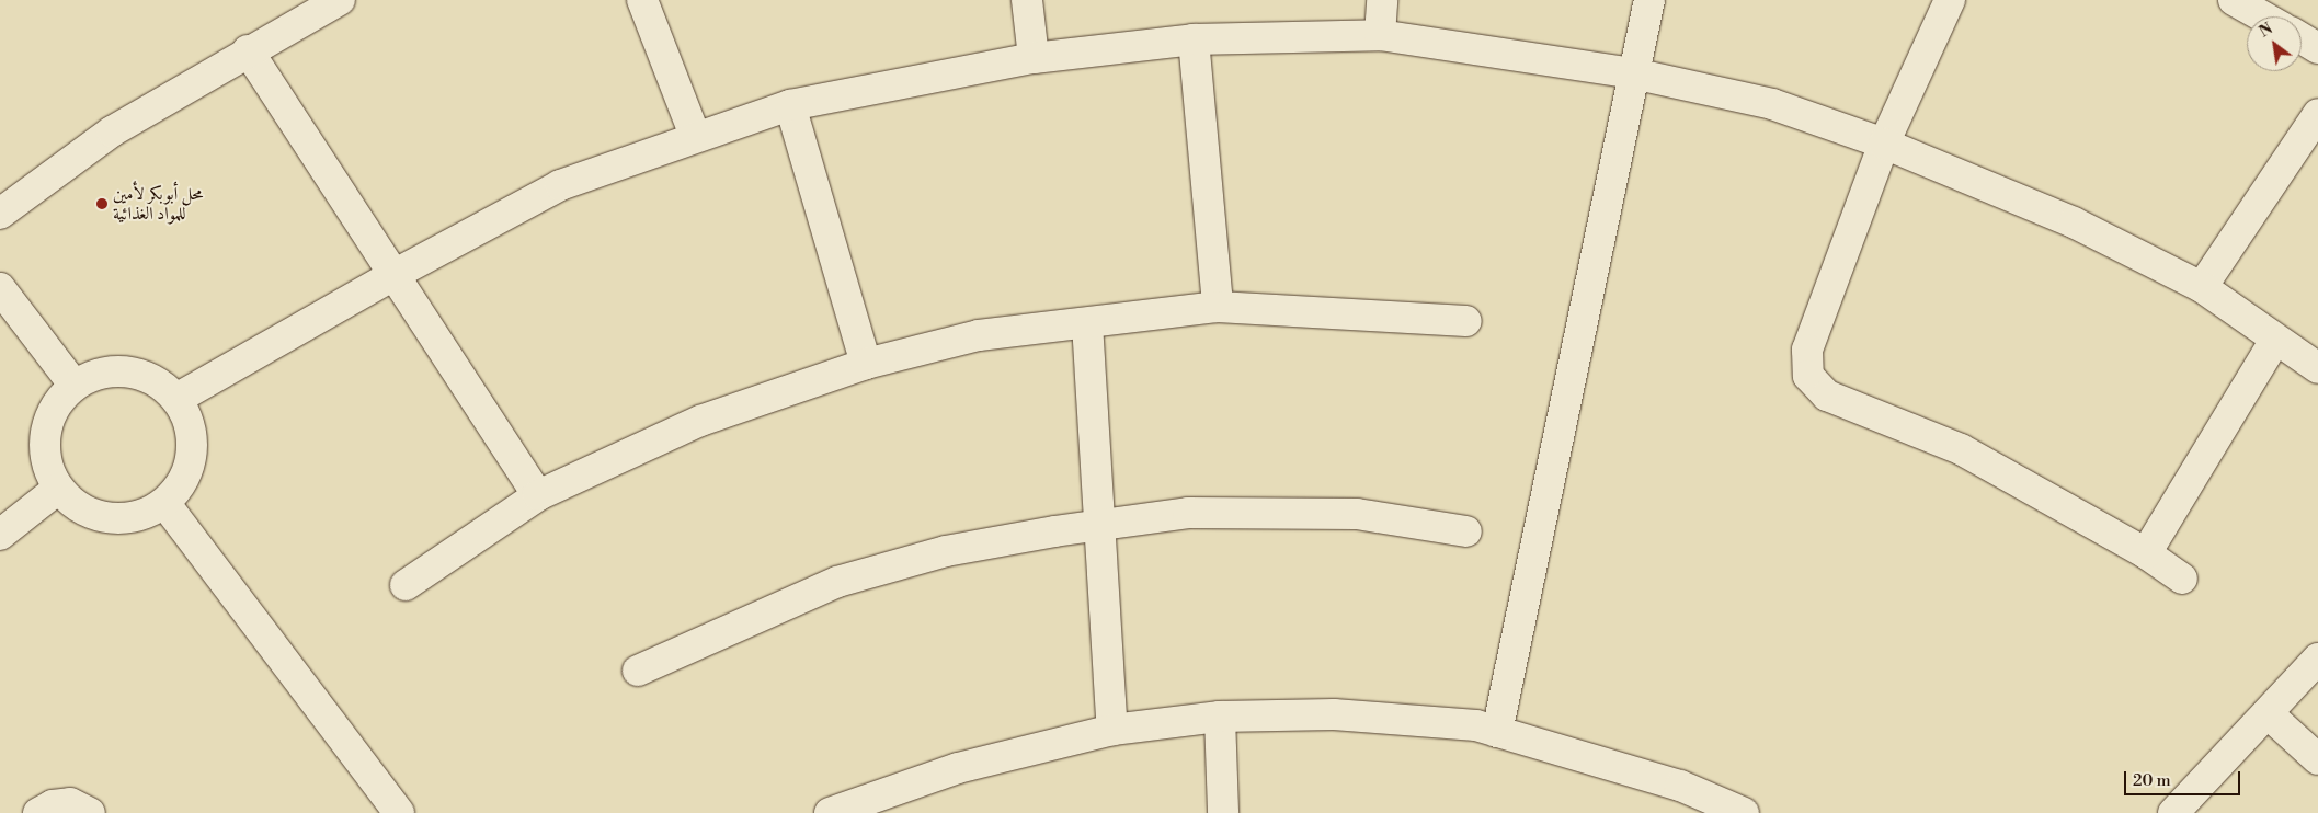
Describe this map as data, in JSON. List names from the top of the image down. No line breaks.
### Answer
{"places":["محل أبوبكر لأمين للمواد الغذائية"],"scale_bar":"20 m","north":"top left"}
